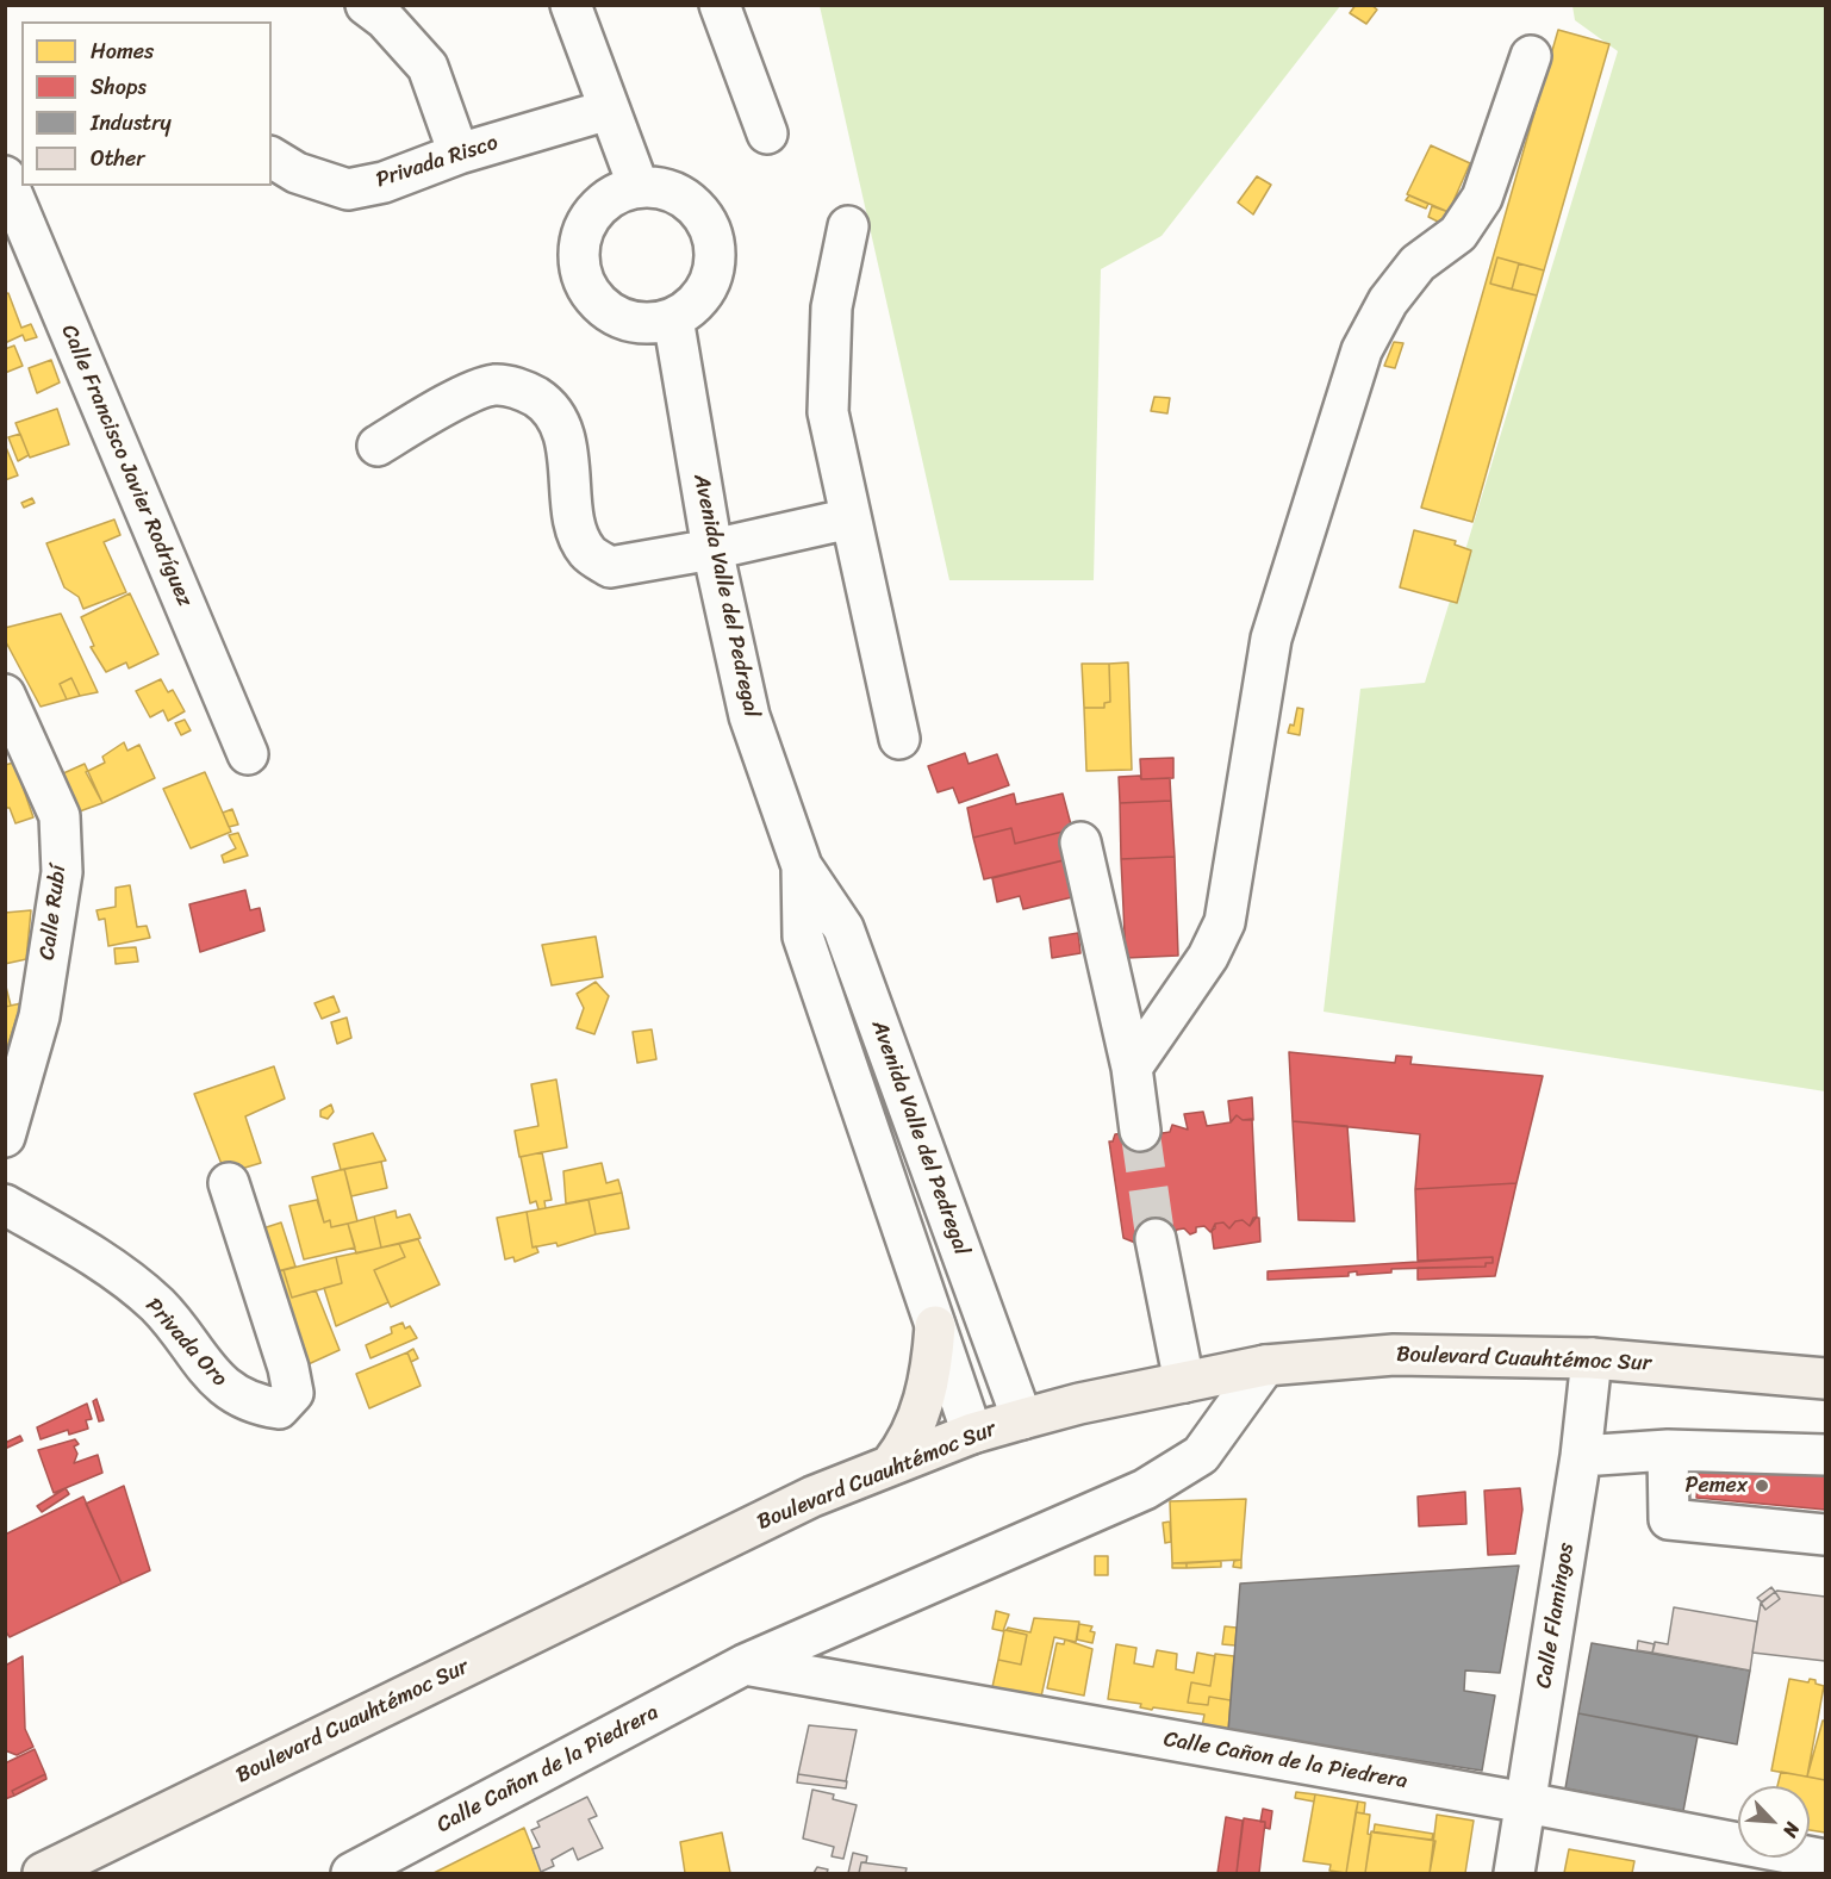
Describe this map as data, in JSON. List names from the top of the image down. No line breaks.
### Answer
{"streets":{"main road":["Boulevard Cuauhtémoc Sur"],"street":["Privada Risco","Calle Francisco Javier Rodríguez","Avenida Valle del Pedregal","Calle Rubí","Privada Oro","Calle Flamingos","Calle Cañon de la Piedrera"]},"crossings":[["Avenida Valle del Pedregal","Boulevard Cuauhtémoc Sur"],["Boulevard Cuauhtémoc Sur","Calle Flamingos"],["Boulevard Cuauhtémoc Sur","Calle Cañon de la Piedrera"],["Calle Flamingos","Calle Cañon de la Piedrera"]],"places":["Pemex"],"legend":["Homes","Shops","Industry","Other"],"north":"bottom right"}
